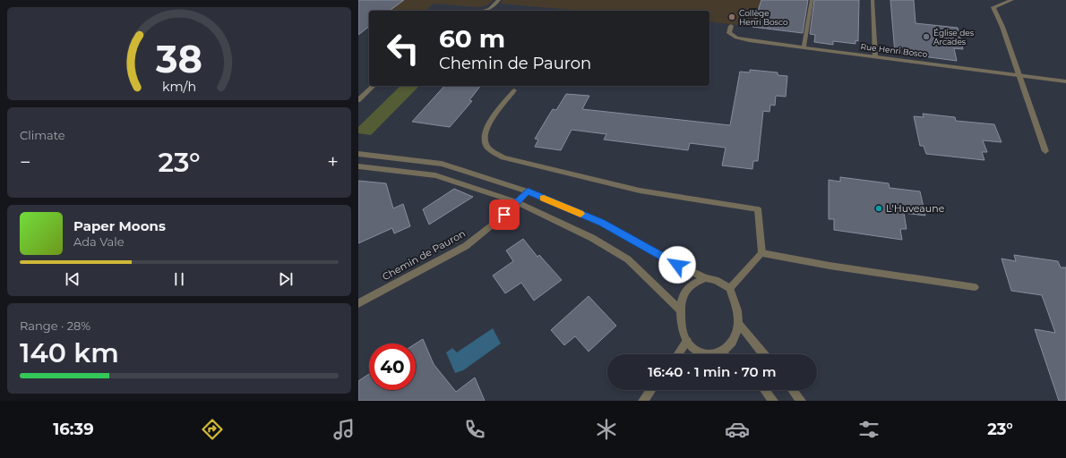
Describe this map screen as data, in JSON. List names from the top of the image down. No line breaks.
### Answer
{"streets":{"street":["Rue Henri Bosco","Chemin de Pauron"]},"places":["Collège Henri Bosco","Église des Arcades","L'Huveaune"],"page":{"turn":["60 m","Chemin de Pauron"],"tile":["Climate",["Range · 28%","140 km"]],"heat":["−","23°","+"],"song":["Paper Moons","Ada Vale"],"limit":"40","trip":"16:40 · 1 min · 70 m","tabs":["16:39","23°"],"gauge":["38","km/h"]}}
